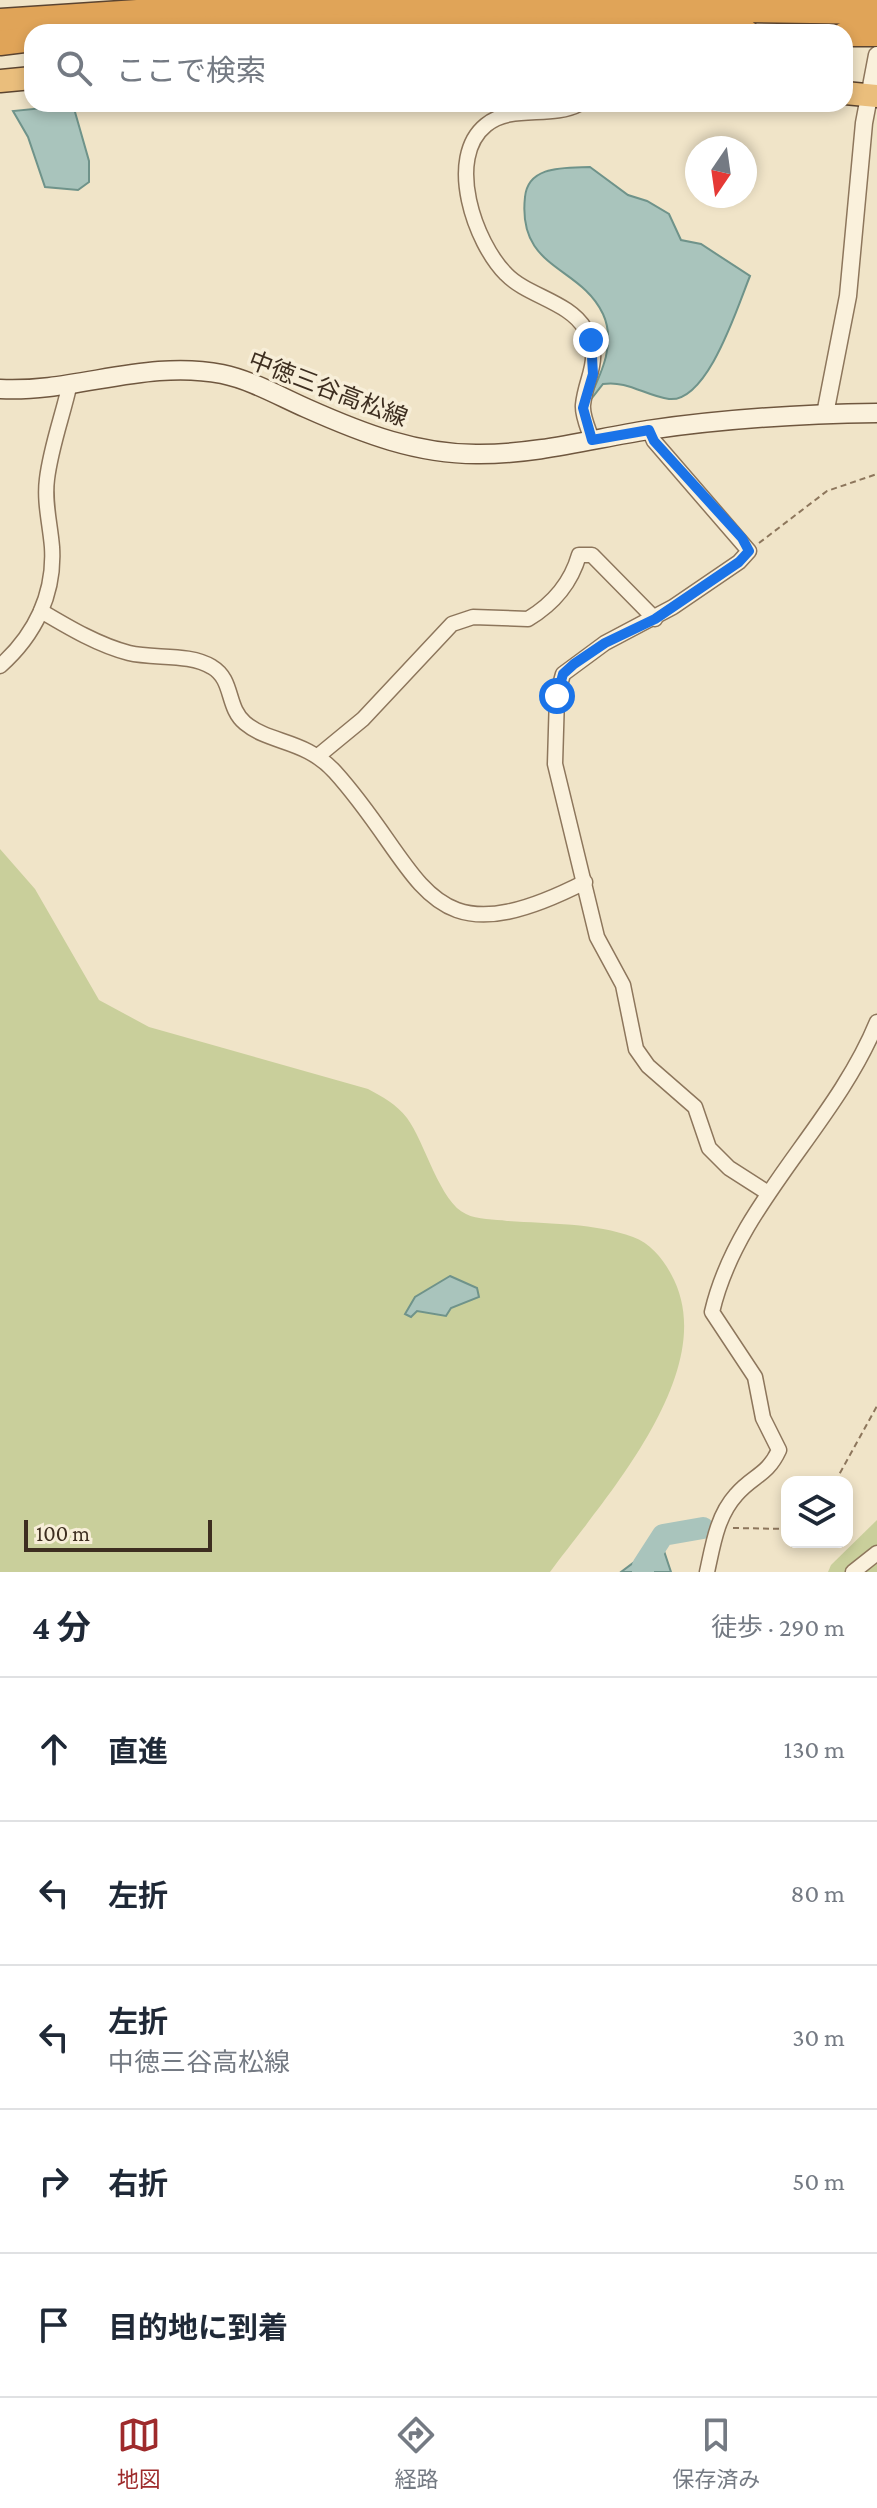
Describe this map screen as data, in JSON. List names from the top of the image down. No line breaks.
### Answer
{"streets":{"main road":["中徳三谷高松線"]},"scale_bar":"100 m","north":"bottom","page":{"search":"ここで検索","scale":"100 m","heading":["4 分","徒歩 · 290 m"],"list":[["直進","130 m"],["左折","80 m"],["左折","中徳三谷高松線","30 m"],["右折","50 m"],"目的地に到着"],"nav":["地図","経路","保存済み"]}}
